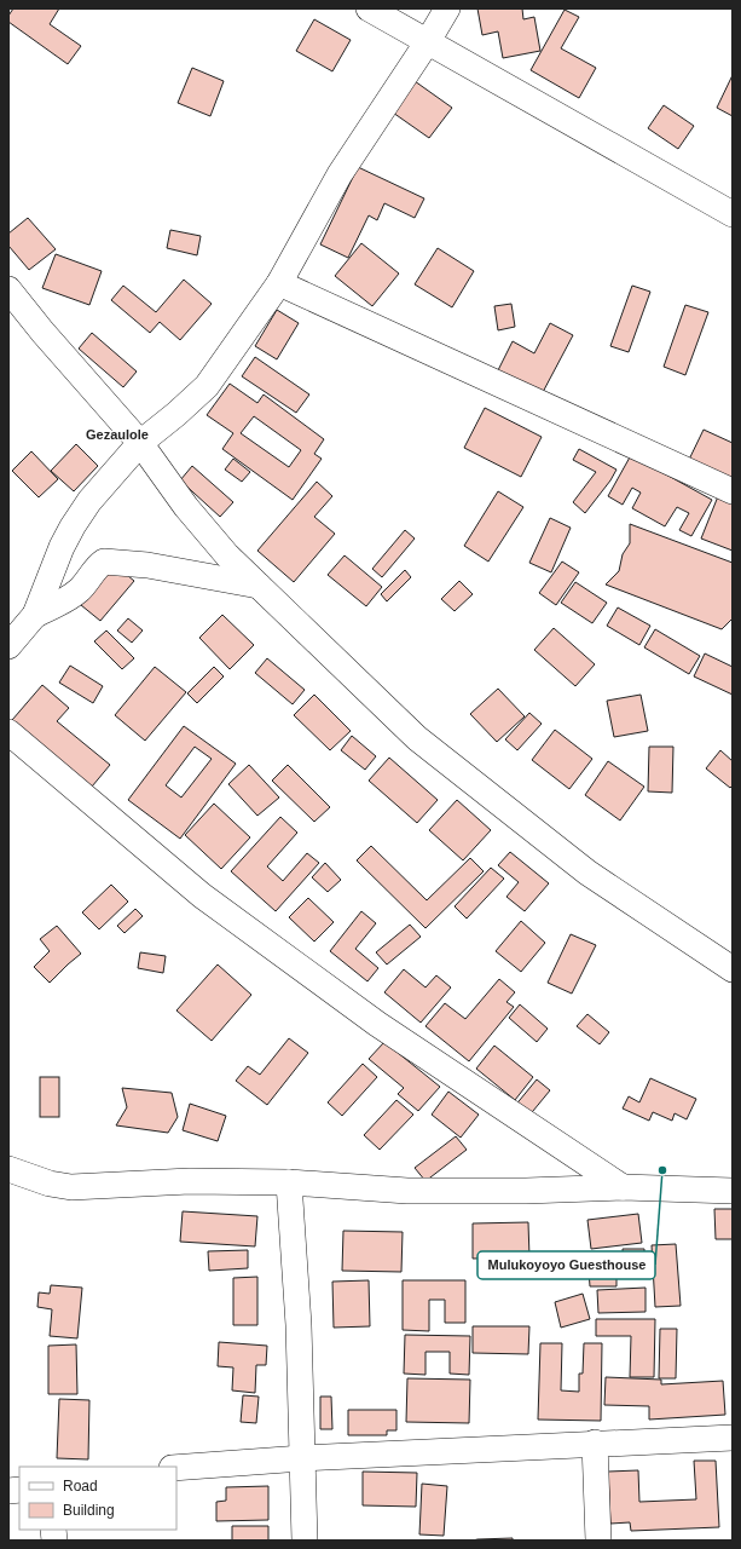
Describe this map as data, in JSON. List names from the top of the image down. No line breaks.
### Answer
{"districts":["Gezaulole"],"places":["Mulukoyoyo Guesthouse"],"legend":["Road","Building"]}
